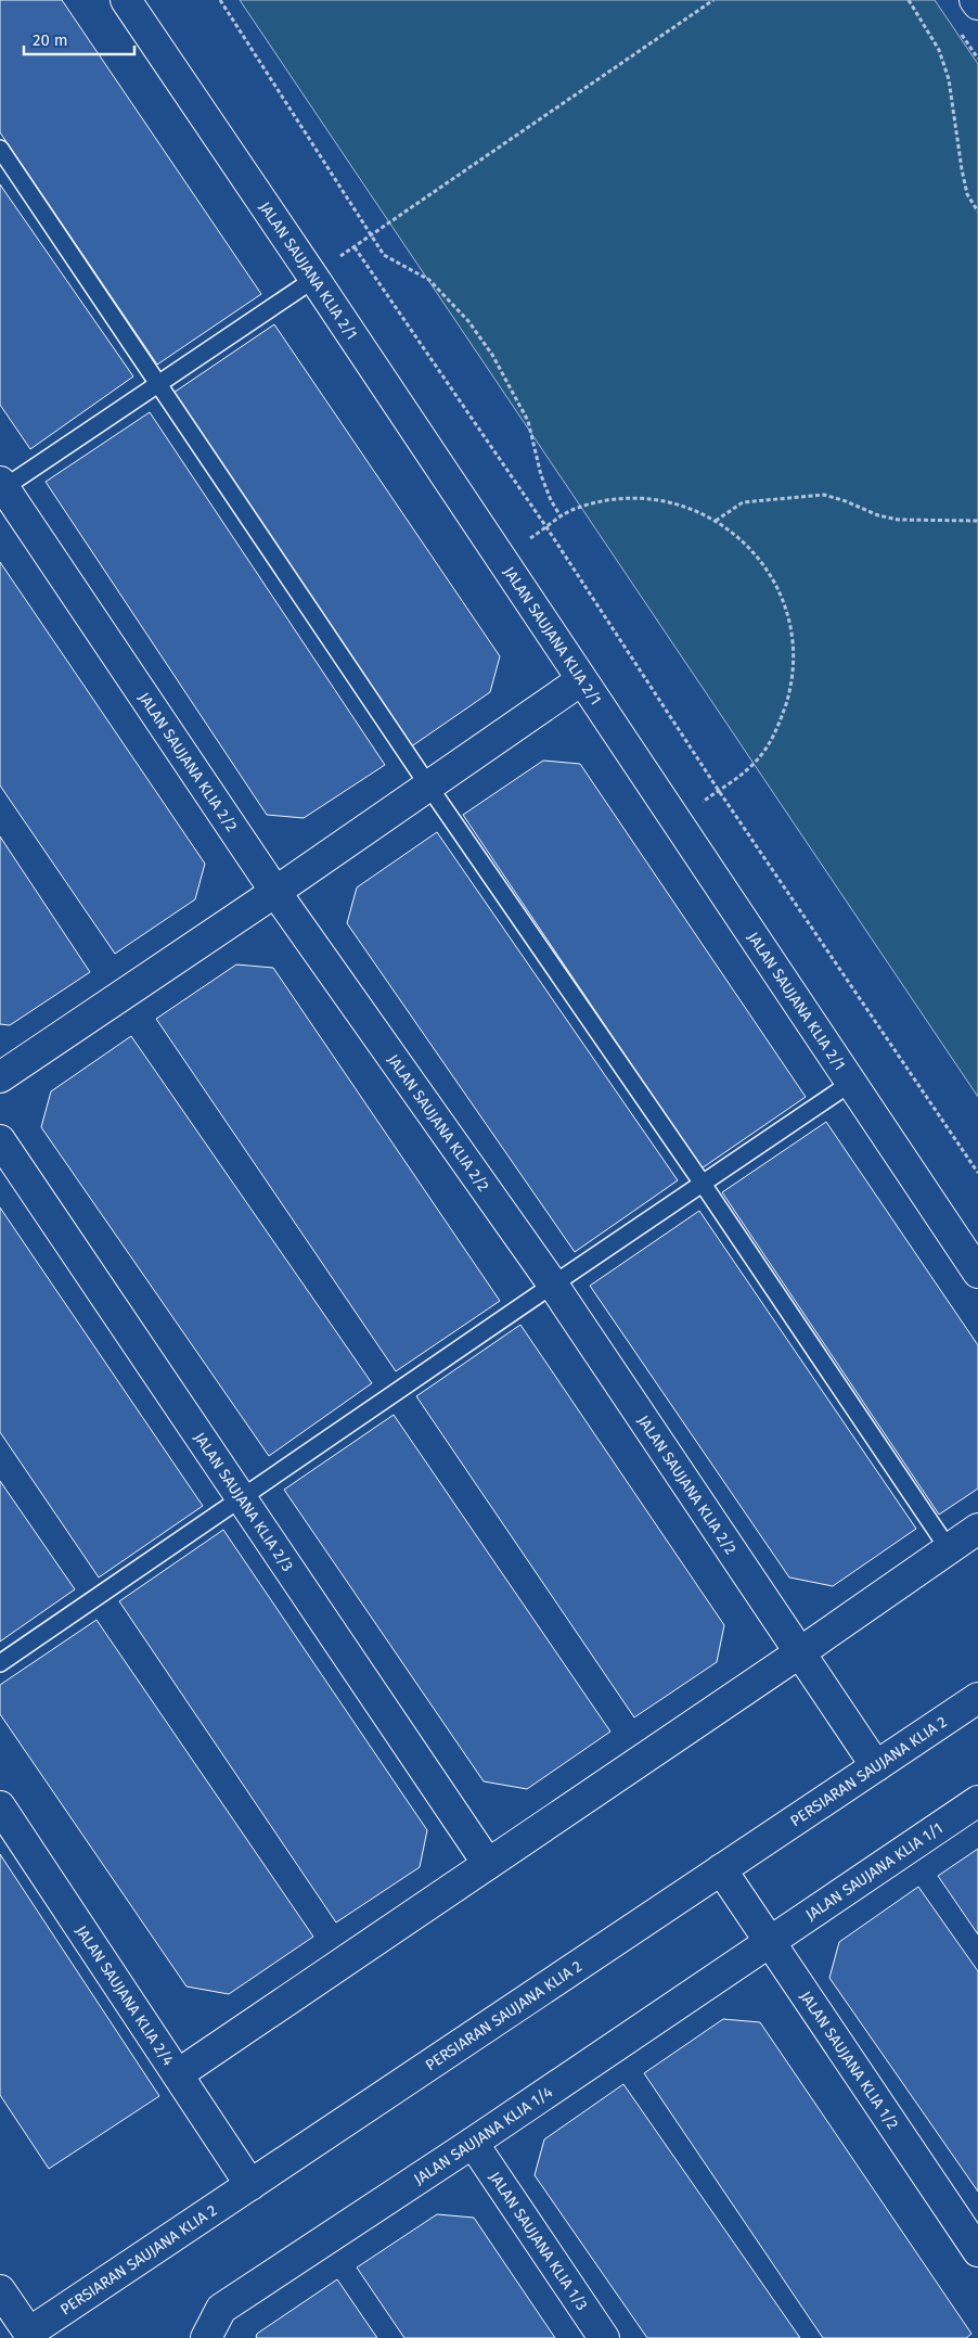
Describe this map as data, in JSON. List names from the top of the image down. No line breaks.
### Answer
{"streets":{"street":["JALAN SAUJANA KLIA 2/1","JALAN SAUJANA KLIA 2/2","JALAN SAUJANA KLIA 2/3","PERSIARAN SAUJANA KLIA 2","JALAN SAUJANA KLIA 1/1","JALAN SAUJANA KLIA 2/4","JALAN SAUJANA KLIA 1/2","JALAN SAUJANA KLIA 1/4","JALAN SAUJANA KLIA 1/3"]},"crossings":[["JALAN SAUJANA KLIA 2/2","PERSIARAN SAUJANA KLIA 2"],["PERSIARAN SAUJANA KLIA 2","JALAN SAUJANA KLIA 2/4"],["PERSIARAN SAUJANA KLIA 2","JALAN SAUJANA KLIA 1/2"],["JALAN SAUJANA KLIA 1/1","JALAN SAUJANA KLIA 1/2"],["JALAN SAUJANA KLIA 1/1","JALAN SAUJANA KLIA 1/4"],["JALAN SAUJANA KLIA 1/2","JALAN SAUJANA KLIA 1/4"],["JALAN SAUJANA KLIA 1/4","JALAN SAUJANA KLIA 1/3"]],"scale_bar":"20 m"}
